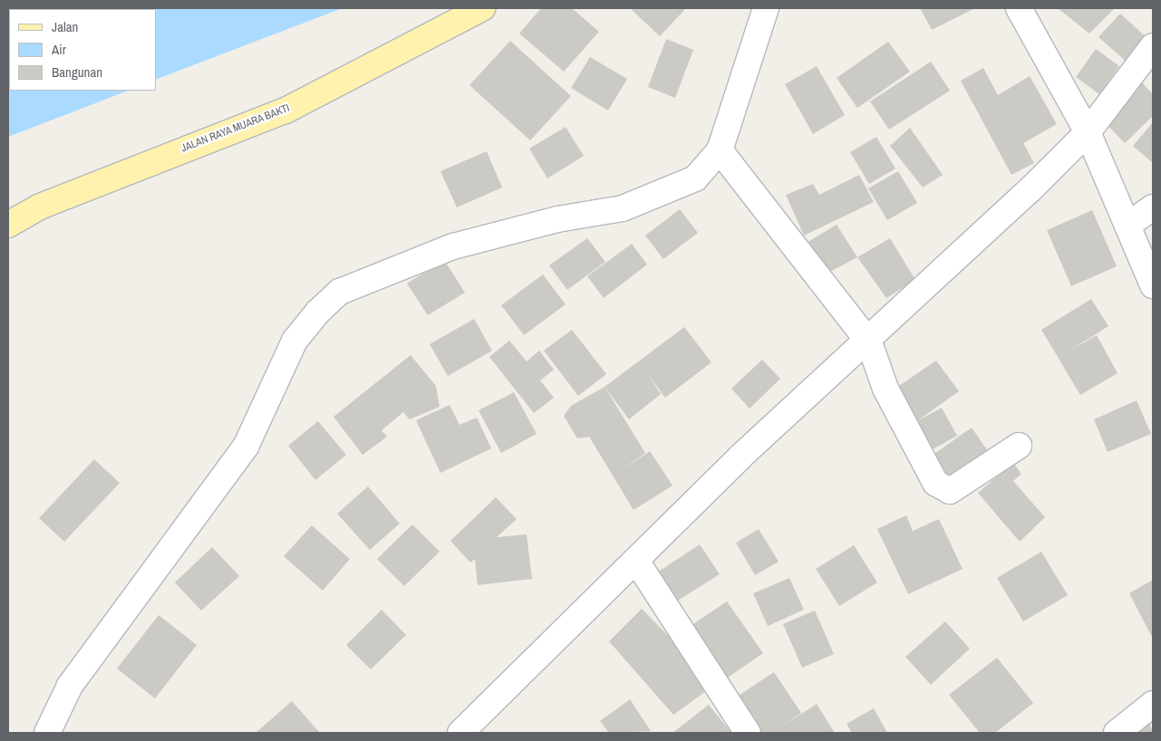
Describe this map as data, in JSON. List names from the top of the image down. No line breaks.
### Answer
{"streets":{"main road":["JALAN RAYA MUARA BAKTI"]},"legend":["Jalan","Air","Bangunan"]}
